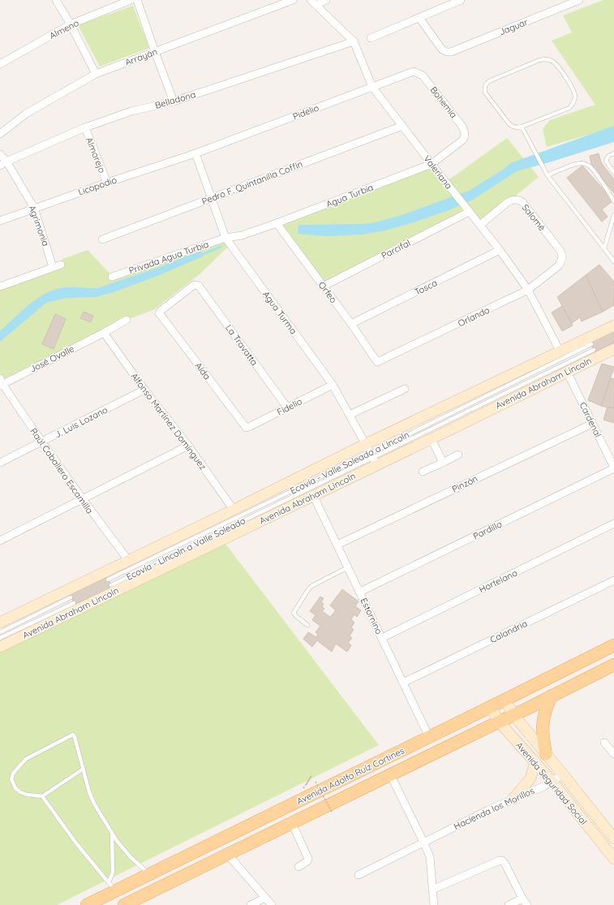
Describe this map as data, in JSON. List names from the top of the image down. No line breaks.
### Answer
{"streets":{"main road":["Avenida Abraham Lincoln","Avenida Adolfo Ruíz Cortines","Avenida Seguridad Social"],"street":["Jaguar","Almeno","Arrayán","Belladona","Bohemia","Pidelio","Almorejo","Valeriana","Pedro F. Quintanilla Coffin","Licopodio","Agua Turbia","Salomé","Agrimonia","Parcifal","Privada Agua Turbia","Tosca","Orfeo","Agua Turma","Orlando","La Travatta","José Ovalle","Aída","Fidelio","Cardenal","Alfonso Martínez Domínguez","J. Luis Lozano","Raúl Caballero Escamilla","Pinzón","Pardillo","Hortelano","Estornino","Calandria","Hacienda los Morillos"],"lane":["Ecovía - Valle Soleado a Lincoln","Ecovía - Lincoln a Valle Soleado"]},"crossings":[["Belladona","Almorejo"],["Belladona","Valeriana"],["Belladona","Agrimonia"],["Bohemia","Pidelio"],["Bohemia","Agua Turbia"],["Pidelio","Valeriana"],["Pidelio","Licopodio"],["Pidelio","Agua Turma"],["Almorejo","Licopodio"],["Valeriana","Pedro F. Quintanilla Coffin"],["Valeriana","Agua Turbia"],["Valeriana","Salomé"],["Valeriana","Parcifal"],["Valeriana","Tosca"],["Valeriana","Orlando"],["Pedro F. Quintanilla Coffin","Agua Turma"],["Licopodio","Agrimonia"],["Licopodio","Agua Turma"],["Agua Turbia","Privada Agua Turbia"],["Agua Turbia","Orfeo"],["Agua Turbia","Agua Turma"],["Salomé","Orlando"],["Parcifal","Orfeo"],["Privada Agua Turbia","Agua Turma"],["Tosca","Orfeo"],["Orfeo","Orlando"],["Agua Turma","Avenida Abraham Lincoln"],["Agua Turma","Fidelio"],["Agua Turma","Ecovía - Valle Soleado a Lincoln"],["Agua Turma","Ecovía - Lincoln a Valle Soleado"],["La Travatta","Aída"],["La Travatta","Fidelio"],["José Ovalle","Alfonso Martínez Domínguez"],["José Ovalle","Raúl Caballero Escamilla"],["Aída","Fidelio"],["Avenida Abraham Lincoln","Cardenal"],["Avenida Abraham Lincoln","Ecovía - Valle Soleado a Lincoln"],["Avenida Abraham Lincoln","Ecovía - Lincoln a Valle Soleado"],["Avenida Abraham Lincoln","Estornino"],["Cardenal","Pinzón"],["Cardenal","Pardillo"],["Alfonso Martínez Domínguez","J. Luis Lozano"],["J. Luis Lozano","Raúl Caballero Escamilla"],["Ecovía - Valle Soleado a Lincoln","Ecovía - Lincoln a Valle Soleado"],["Pinzón","Estornino"],["Pardillo","Estornino"],["Hortelano","Estornino"],["Estornino","Calandria"],["Estornino","Avenida Adolfo Ruíz Cortines"],["Avenida Adolfo Ruíz Cortines","Avenida Seguridad Social"],["Avenida Seguridad Social","Hacienda los Morillos"]]}
